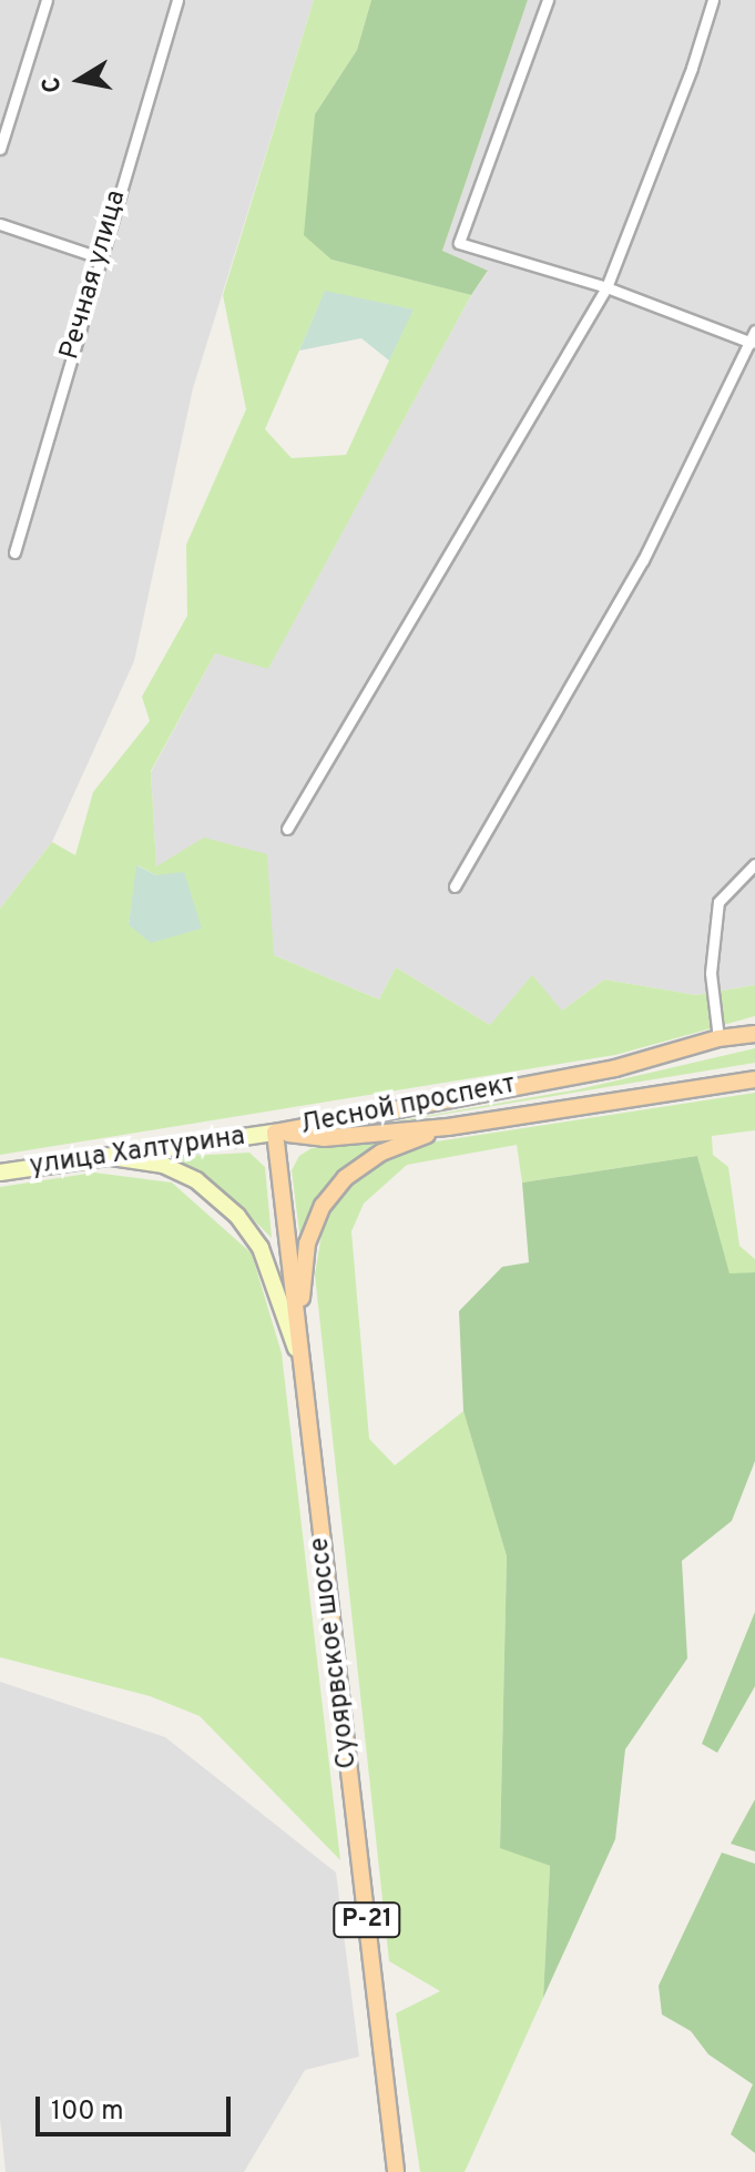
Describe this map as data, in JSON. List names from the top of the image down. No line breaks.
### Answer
{"streets":{"main road":["Лесной проспект","улица Халтурина","Суоярвское шоссе","Р-21"],"street":["Речная улица"]},"crossings":[["Лесной проспект","улица Халтурина"],["Лесной проспект","Суоярвское шоссе"],["улица Халтурина","Суоярвское шоссе"]],"scale_bar":"100 m","north":"left"}
